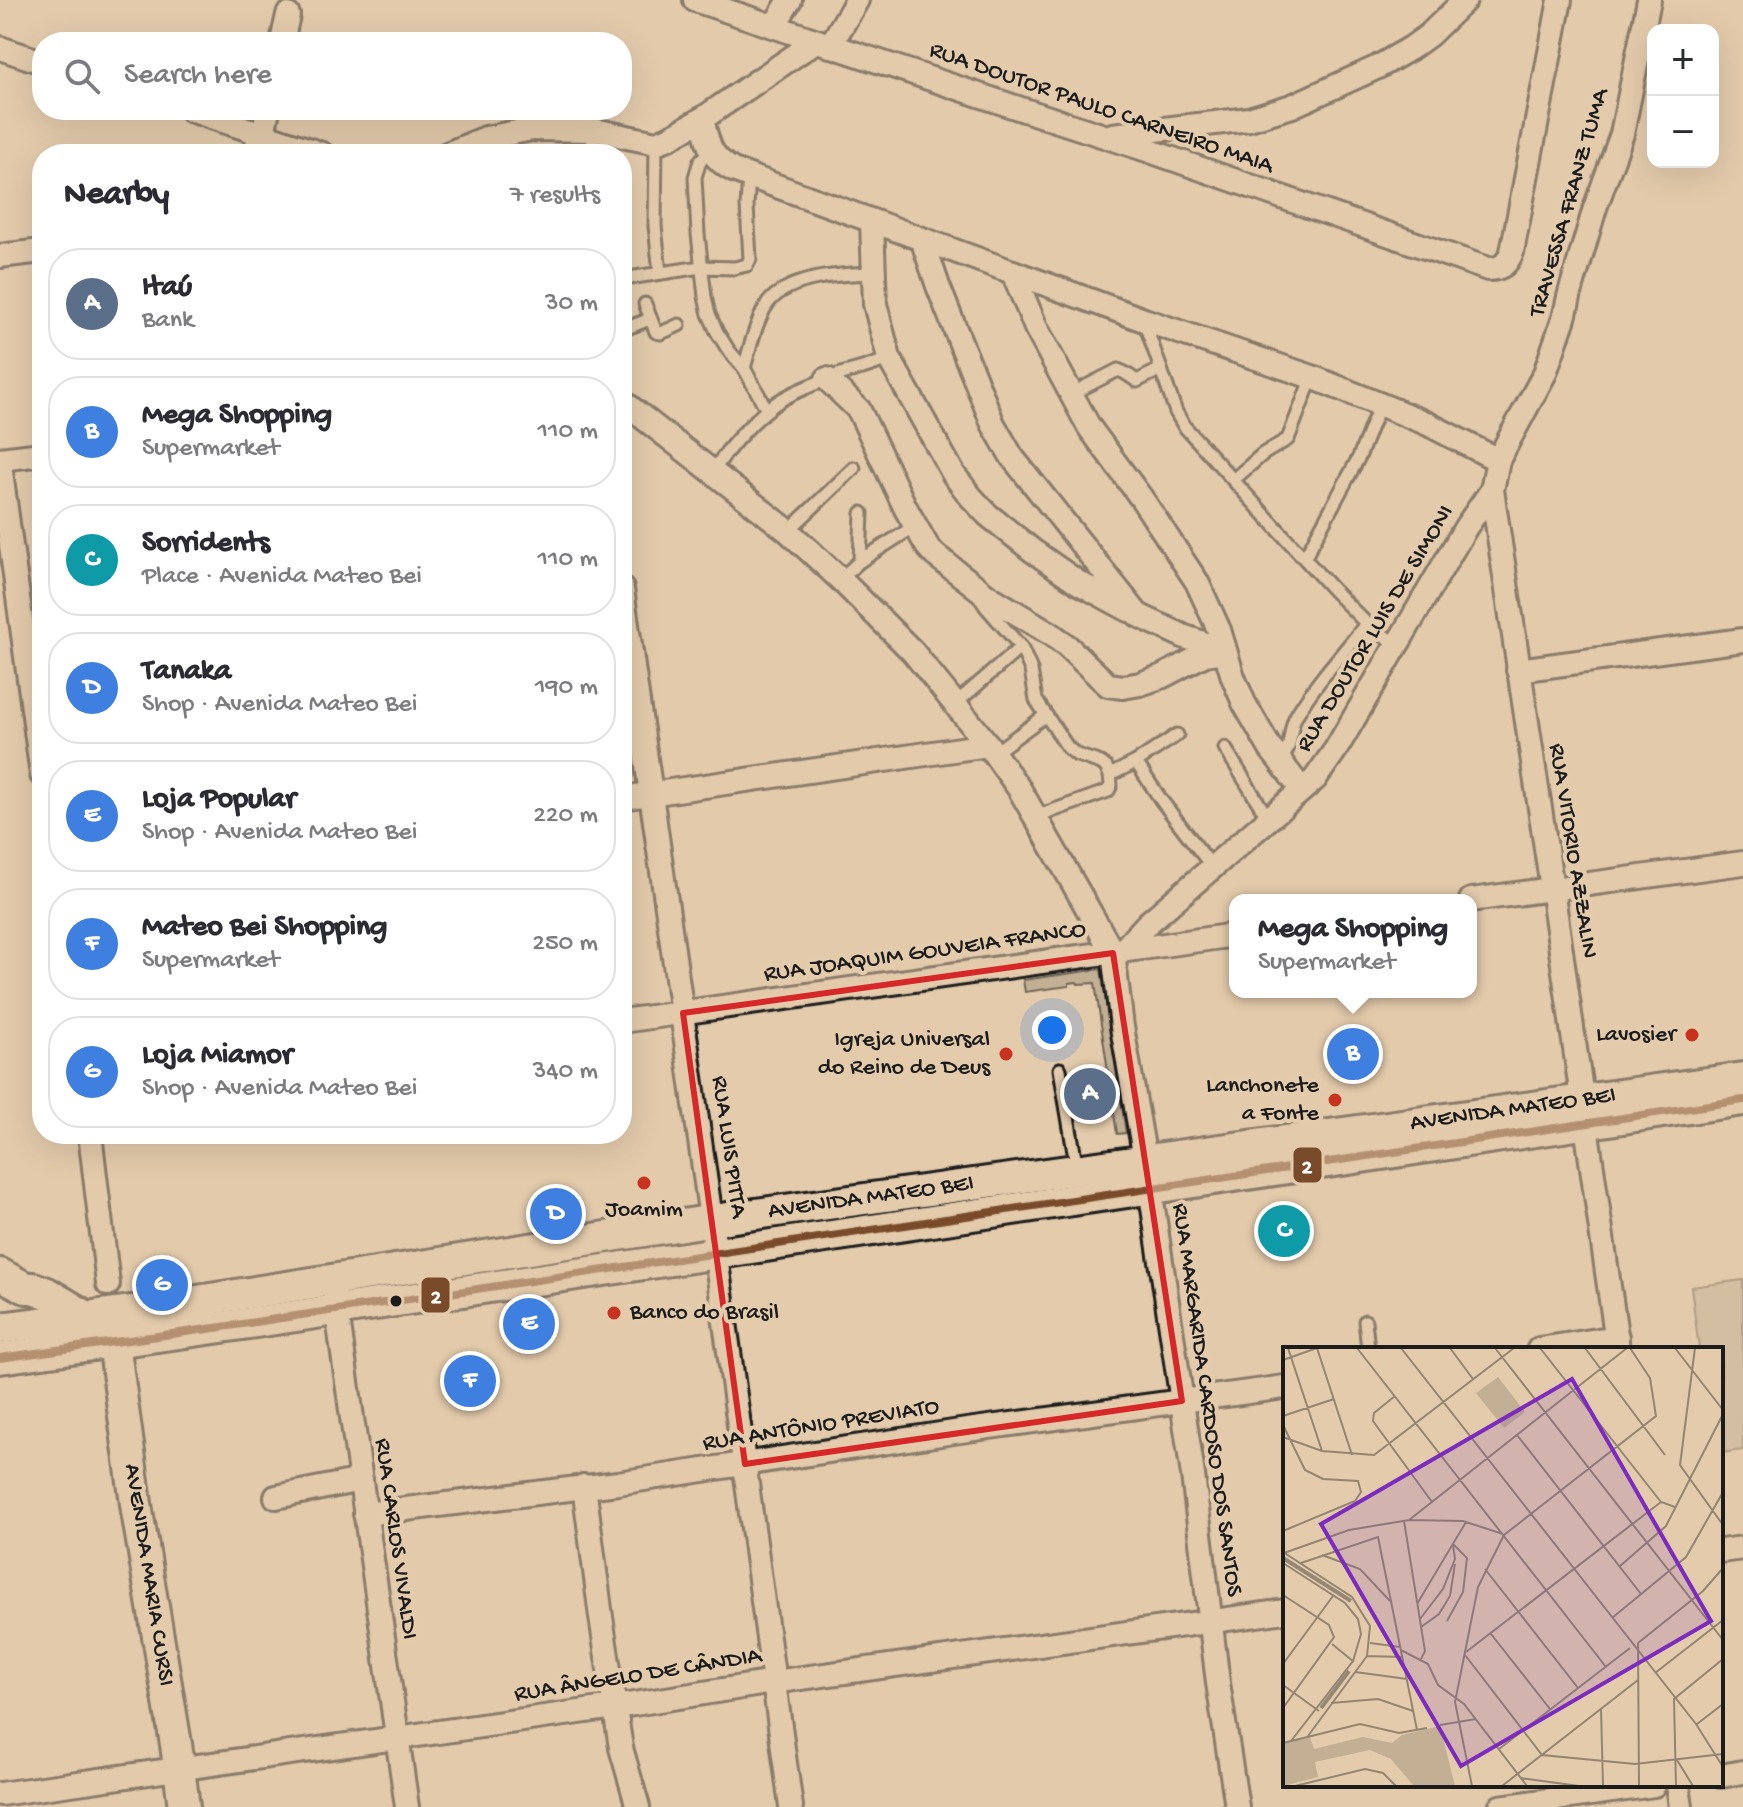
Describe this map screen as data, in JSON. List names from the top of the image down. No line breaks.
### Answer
{"streets":{"main road":["AVENIDA MATEO BEI","AVENIDA MARIA CURSI"],"street":["RUA DOUTOR PAULO CARNEIRO MAIA","TRAVESSA FRANZ TUMA","RUA DOUTOR LUIS DE SIMONI","RUA VITORIO AZZALIN","RUA JOAQUIM GOUVEIA FRANCO","RUA LUIS PITTA","RUA MARGARIDA CARDOSO DOS SANTOS","RUA ANTÔNIO PREVIATO","RUA CARLOS VIVALDI","RUA ÂNGELO DE CÂNDIA"]},"crossings":[["TRAVESSA FRANZ TUMA","RUA VITORIO AZZALIN"],["RUA DOUTOR LUIS DE SIMONI","RUA VITORIO AZZALIN"],["RUA DOUTOR LUIS DE SIMONI","RUA JOAQUIM GOUVEIA FRANCO"],["RUA DOUTOR LUIS DE SIMONI","RUA MARGARIDA CARDOSO DOS SANTOS"],["RUA VITORIO AZZALIN","AVENIDA MATEO BEI"],["RUA JOAQUIM GOUVEIA FRANCO","RUA LUIS PITTA"],["RUA JOAQUIM GOUVEIA FRANCO","RUA MARGARIDA CARDOSO DOS SANTOS"],["AVENIDA MATEO BEI","RUA LUIS PITTA"],["AVENIDA MATEO BEI","RUA MARGARIDA CARDOSO DOS SANTOS"],["AVENIDA MATEO BEI","RUA CARLOS VIVALDI"],["AVENIDA MATEO BEI","AVENIDA MARIA CURSI"],["RUA LUIS PITTA","RUA ANTÔNIO PREVIATO"],["RUA LUIS PITTA","RUA ÂNGELO DE CÂNDIA"],["RUA MARGARIDA CARDOSO DOS SANTOS","RUA ANTÔNIO PREVIATO"],["RUA MARGARIDA CARDOSO DOS SANTOS","RUA ÂNGELO DE CÂNDIA"],["RUA ANTÔNIO PREVIATO","RUA CARLOS VIVALDI"],["RUA CARLOS VIVALDI","RUA ÂNGELO DE CÂNDIA"],["AVENIDA MARIA CURSI","RUA ÂNGELO DE CÂNDIA"]],"places":["Lavosier","Igreja Universal do Reino de Deus","Lanchonete a Fonte","Joamim","Banco do Brasil"],"lines":["transit line 2"],"page":{"map_buttons":["+","−"],"search":"Search here","heading":["Nearby","7 results"],"list":[{"mark":"A","name":"Itaú","note":"Bank","value":"30 m"},{"mark":"B","name":"Mega Shopping","note":"Supermarket","value":"110 m"},{"mark":"C","name":"Sorridents","note":"Place · Avenida Mateo Bei","value":"110 m"},{"mark":"D","name":"Tanaka","note":"Shop · Avenida Mateo Bei","value":"190 m"},{"mark":"E","name":"Loja Popular","note":"Shop · Avenida Mateo Bei","value":"220 m"},{"mark":"F","name":"Mateo Bei Shopping","note":"Supermarket","value":"250 m"},{"mark":"G","name":"Loja Miamor","note":"Shop · Avenida Mateo Bei","value":"340 m"}],"popup":["Mega Shopping","Supermarket"],"pins":["B","A","D","C","G","E","F"]}}
